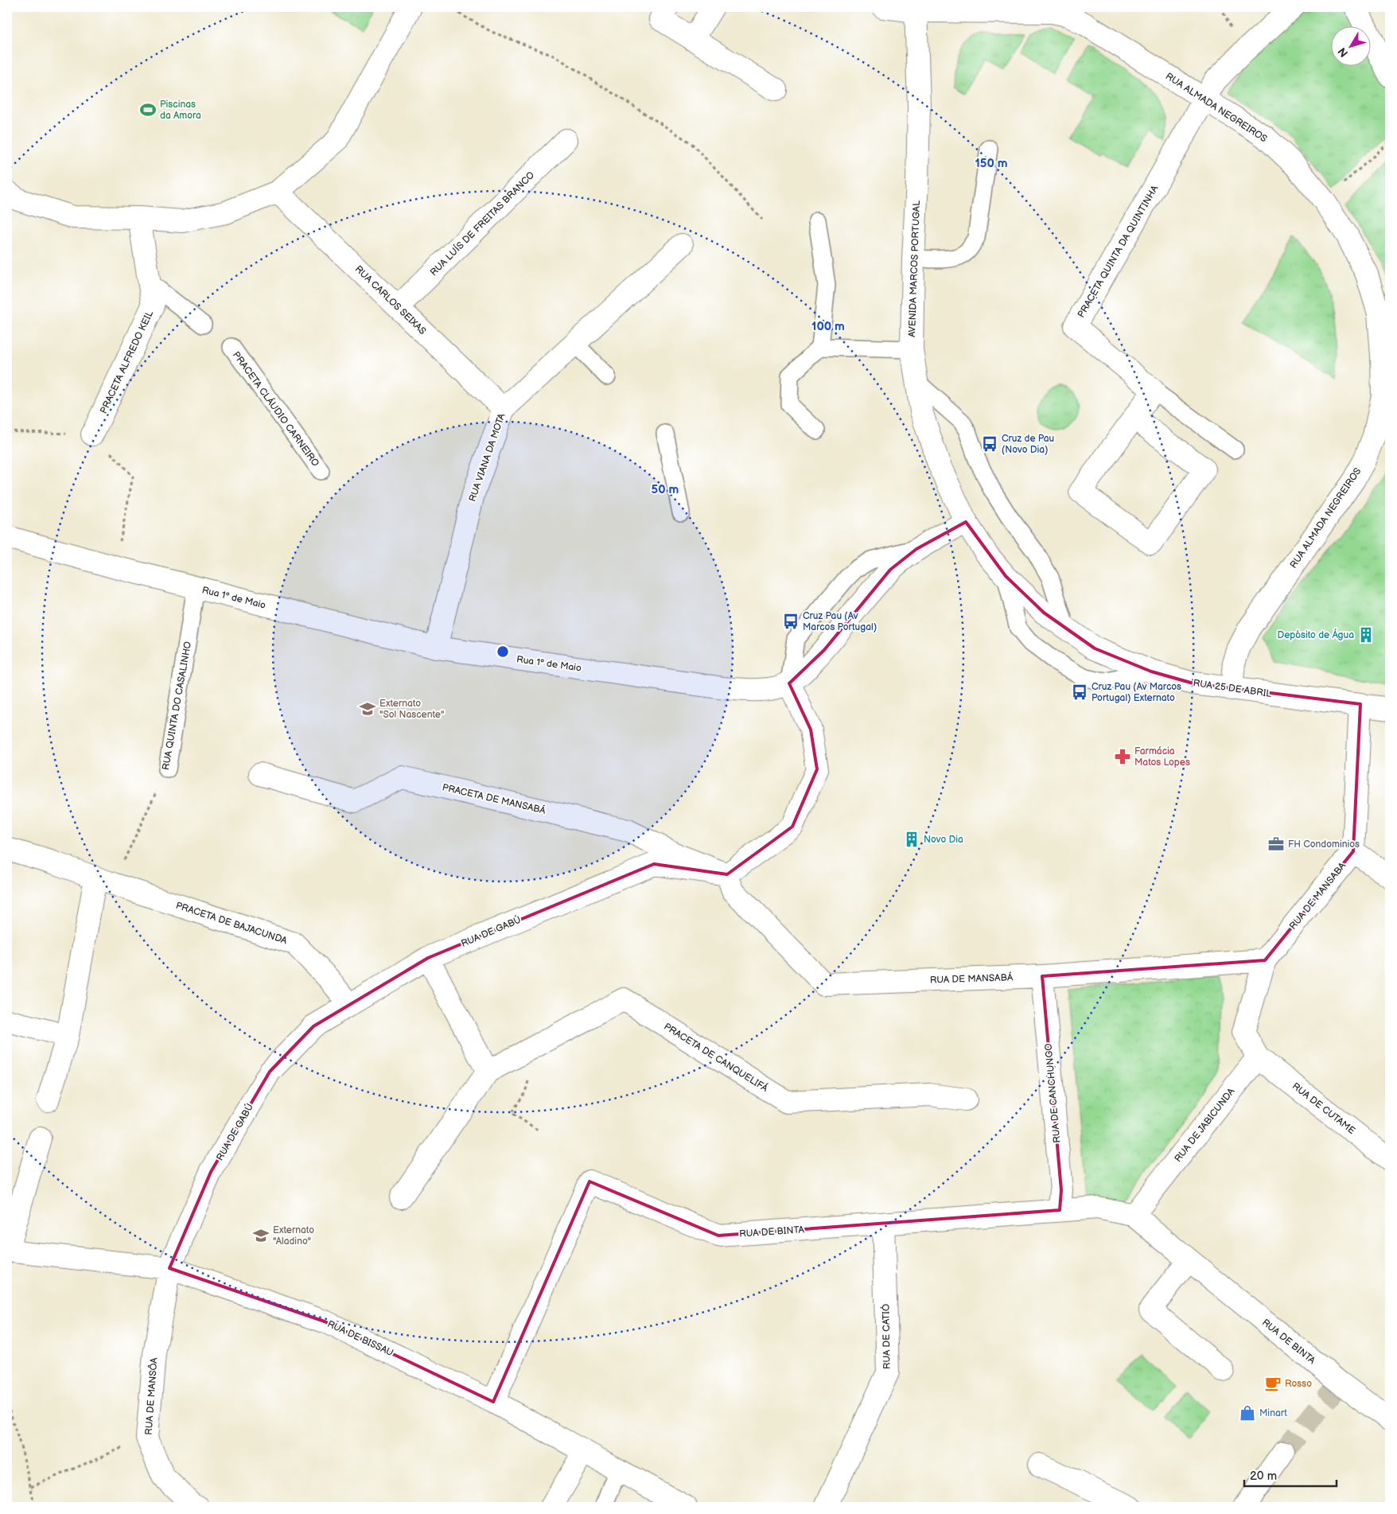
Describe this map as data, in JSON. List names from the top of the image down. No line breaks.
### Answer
{"streets":{"street":["RUA ALMADA NEGREIROS","RUA LUÍS DE FREITAS BRANCO","PRACETA QUINTA DA QUINTINHA","AVENIDA MARCOS PORTUGAL","RUA CARLOS SEIXAS","PRACETA ALFREDO KEIL","RUA VIANA DA MOTA","Rua 1º de Maio","RUA 25 DE ABRIL","PRACETA DE MANSABÁ","RUA DE MANSABA","PRACETA DE BAJACUNDA","RUA DE GABÚ","RUA DE MANSABÁ","PRACETA DE CANQUELIFÁ","RUA DE CANCHUNGO","RUA DE CUTAME","RUA DE JABICUNDA","RUA DE BINTA","RUA DE CATIÓ","RUA DE BISSAU","RUA DE MANSÔA"],"lane":["PRACETA CLÁUDIO CARNEIRO","RUA QUINTA DO CASALINHO"]},"crossings":[["RUA ALMADA NEGREIROS","PRACETA QUINTA DA QUINTINHA"],["RUA ALMADA NEGREIROS","AVENIDA MARCOS PORTUGAL"],["RUA ALMADA NEGREIROS","RUA 25 DE ABRIL"],["RUA LUÍS DE FREITAS BRANCO","RUA CARLOS SEIXAS"],["AVENIDA MARCOS PORTUGAL","Rua 1º de Maio"],["AVENIDA MARCOS PORTUGAL","RUA 25 DE ABRIL"],["RUA CARLOS SEIXAS","RUA VIANA DA MOTA"],["RUA VIANA DA MOTA","Rua 1º de Maio"],["Rua 1º de Maio","RUA 25 DE ABRIL"],["Rua 1º de Maio","RUA QUINTA DO CASALINHO"],["RUA QUINTA DO CASALINHO","PRACETA DE BAJACUNDA"],["PRACETA DE MANSABÁ","RUA DE GABÚ"],["PRACETA DE MANSABÁ","RUA DE MANSABÁ"],["RUA DE MANSABA","RUA DE MANSABÁ"],["RUA DE MANSABA","RUA DE CUTAME"],["RUA DE MANSABA","RUA DE JABICUNDA"],["PRACETA DE BAJACUNDA","RUA DE GABÚ"],["RUA DE GABÚ","RUA DE MANSABÁ"],["RUA DE GABÚ","RUA DE BISSAU"],["RUA DE GABÚ","RUA DE MANSÔA"],["RUA DE MANSABÁ","RUA DE CANCHUNGO"],["RUA DE CANCHUNGO","RUA DE BINTA"],["RUA DE CUTAME","RUA DE JABICUNDA"],["RUA DE JABICUNDA","RUA DE BINTA"],["RUA DE BINTA","RUA DE CATIÓ"],["RUA DE BINTA","RUA DE BISSAU"],["RUA DE BISSAU","RUA DE MANSÔA"]],"places":{"sports":["Piscinas da Amora"],"bus stop":["Cruz de Pau (Novo Dia)","Cruz Pau (Av Marcos Portugal)","Cruz Pau (Av Marcos Portugal) Externato"],"building":["Depósito de Água","Novo Dia"],"school or university":["Externato \"Sol Nascente\"","Externato \"Aladino\""],"pharmacy":["Farmácia Matos Lopes"],"office":["FH Condominios"],"cafe":["Rosso"],"shop":["Minart"]},"scale_bar":"20 m","north":"bottom left","rings":["150 m","100 m","50 m"]}
